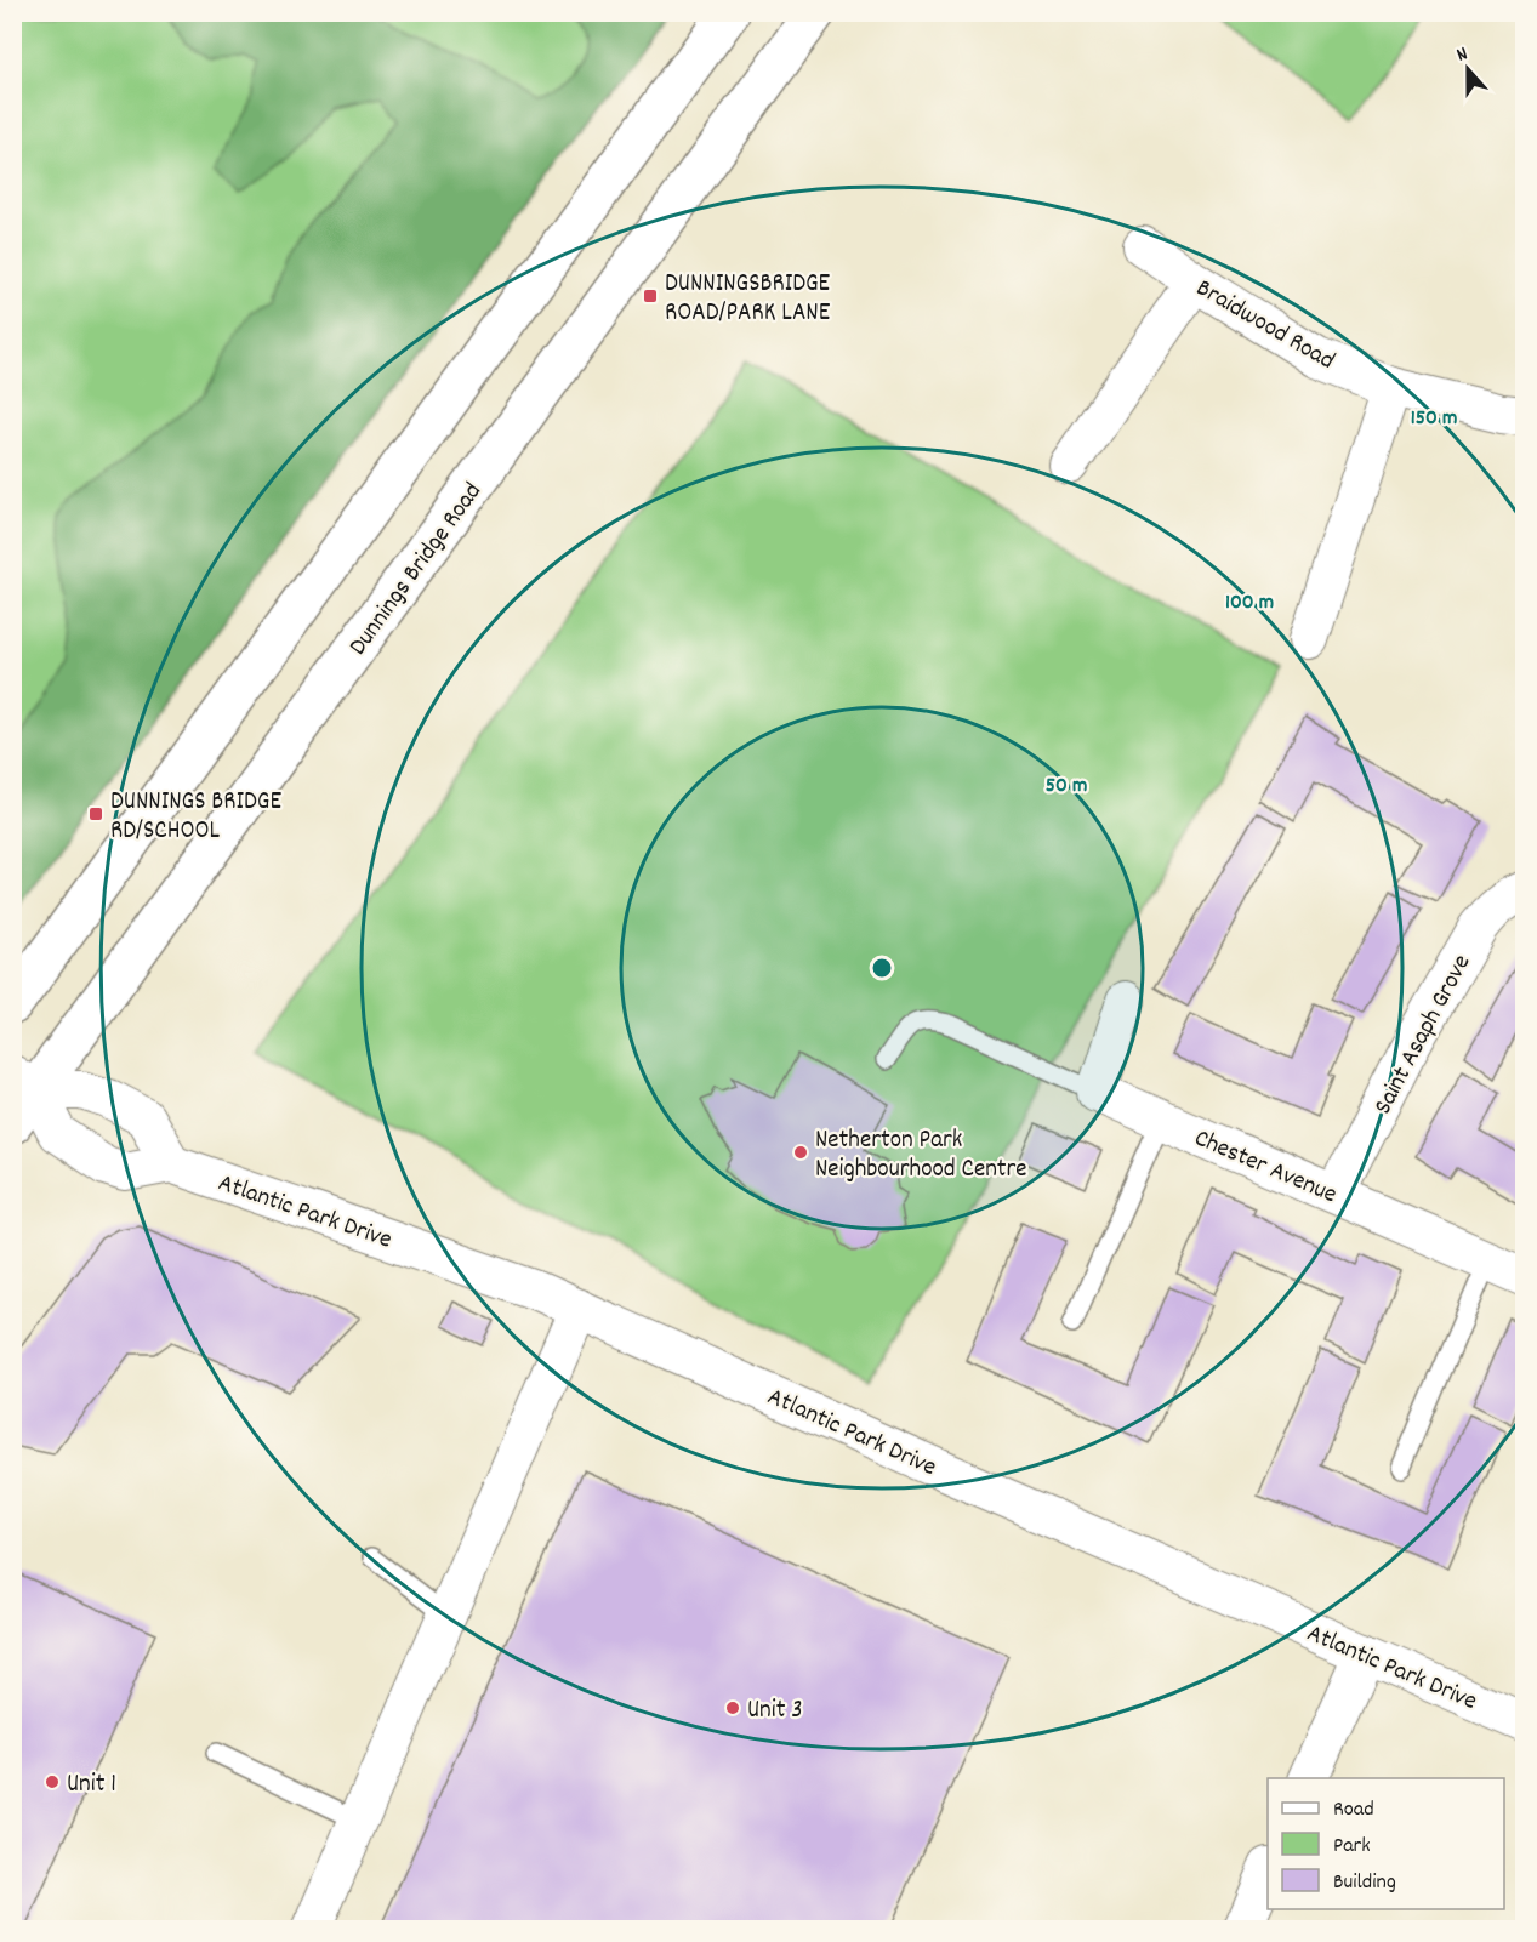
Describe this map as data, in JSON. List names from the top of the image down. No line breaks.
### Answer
{"streets":{"highway":["Dunnings Bridge Road"],"street":["Braidwood Road","Saint Asaph Grove","Chester Avenue","Atlantic Park Drive"]},"crossings":[["Dunnings Bridge Road","Atlantic Park Drive"],["Saint Asaph Grove","Chester Avenue"]],"places":{"transit":["DUNNINGSBRIDGE ROAD/PARK LANE","DUNNINGS BRIDGE RD/SCHOOL"],"other":["Netherton Park Neighbourhood Centre","Unit 3","Unit 1"]},"legend":["Road","Park","Building"],"north":"top","rings":["150 m","100 m","50 m"]}
